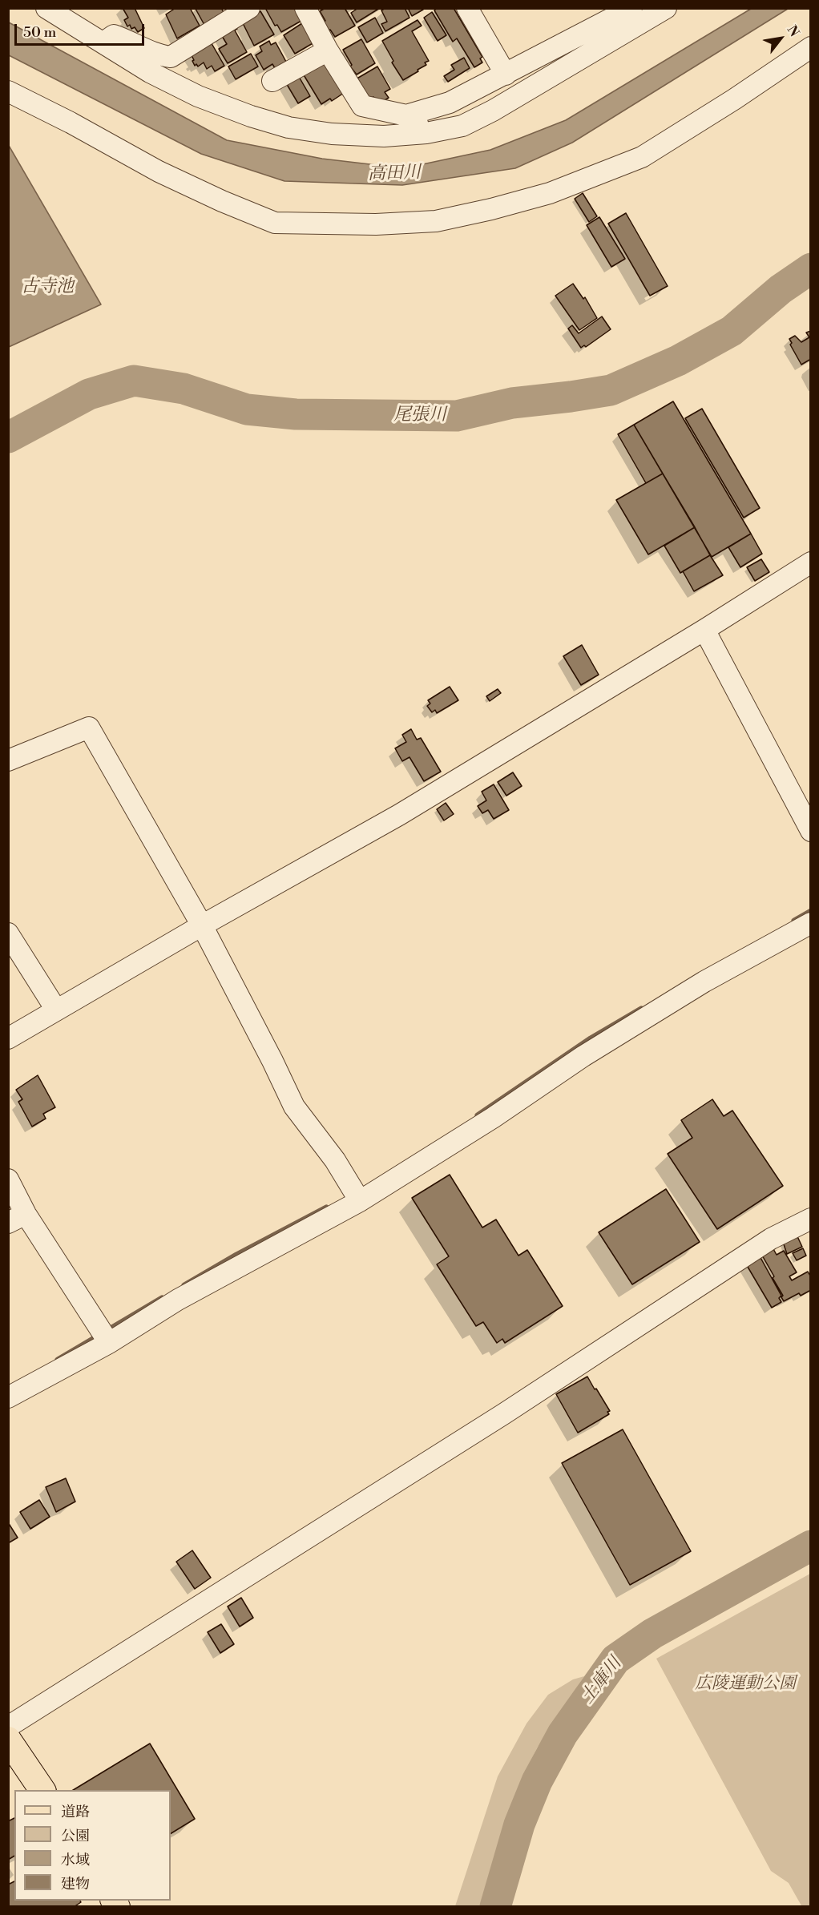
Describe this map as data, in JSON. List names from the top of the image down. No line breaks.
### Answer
{"water":["高田川","古寺池","尾張川","土庫川"],"parks":["広陵運動公園"],"legend":["道路","公園","水域","建物"],"scale_bar":"50 m","north":"top right"}
